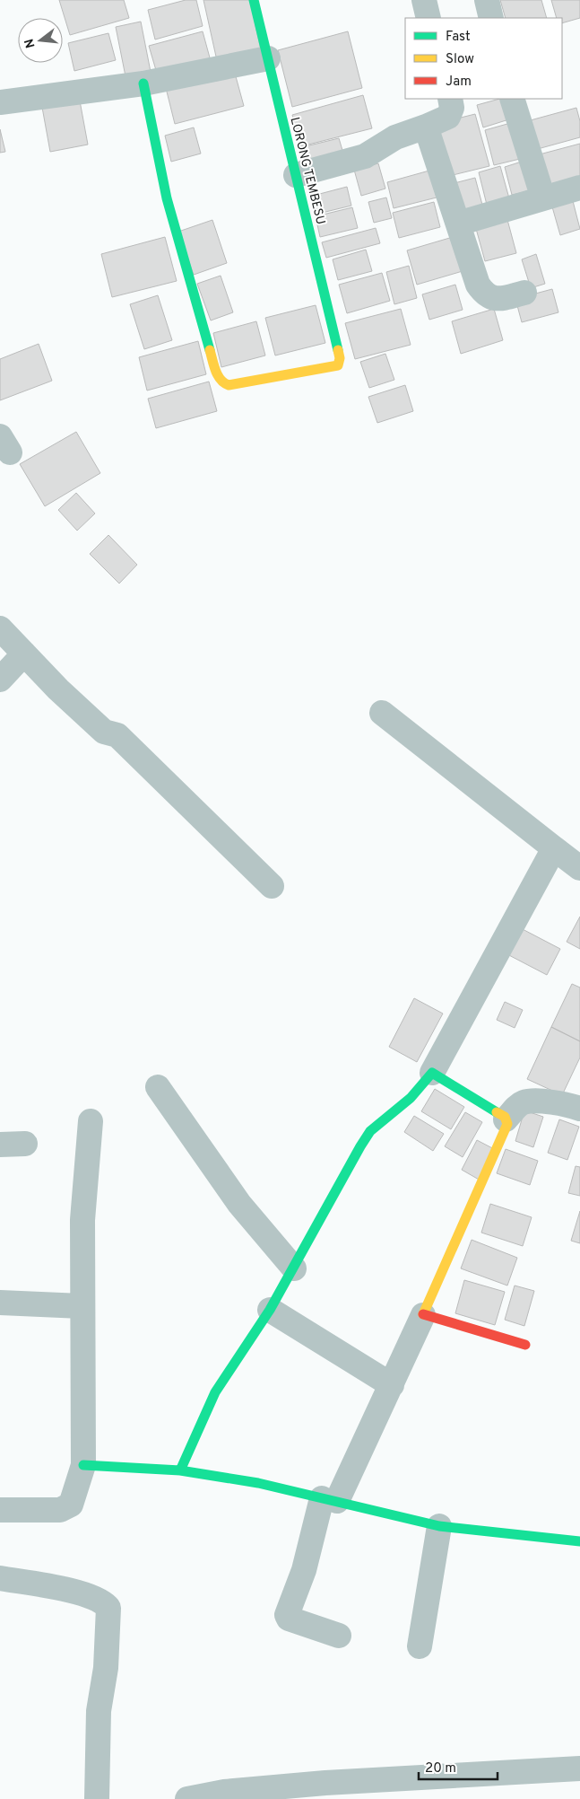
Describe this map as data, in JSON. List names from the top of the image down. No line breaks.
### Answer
{"streets":{"street":["LORONG TEMBESU"]},"legend":["Fast","Slow","Jam"],"scale_bar":"20 m","north":"left"}
